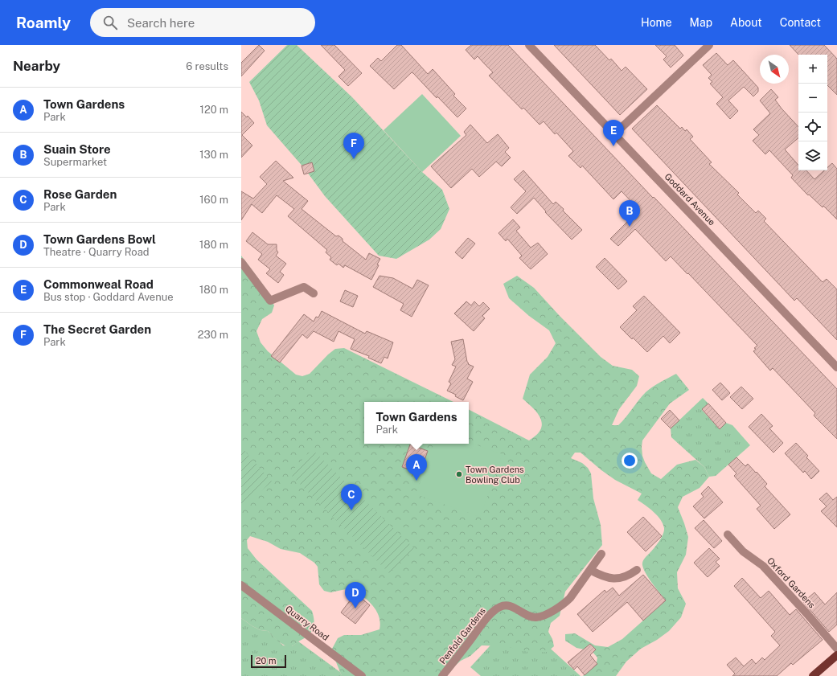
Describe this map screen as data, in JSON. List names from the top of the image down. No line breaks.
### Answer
{"streets":{"street":["Goddard Avenue","Oxford Gardens","Quarry Road","Penfold Gardens"]},"places":["Town Gardens Bowling Club"],"scale_bar":"20 m","north":"bottom right","page":{"header":"Roamly","search":"Search here","nav":["Home","Map","About","Contact"],"heading":["Nearby","6 results"],"map_buttons":["+","−"],"list":[{"mark":"A","name":"Town Gardens","note":"Park","value":"120 m"},{"mark":"B","name":"Suain Store","note":"Supermarket","value":"130 m"},{"mark":"C","name":"Rose Garden","note":"Park","value":"160 m"},{"mark":"D","name":"Town Gardens Bowl","note":"Theatre · Quarry Road","value":"180 m"},{"mark":"E","name":"Commonweal Road","note":"Bus stop · Goddard Avenue","value":"180 m"},{"mark":"F","name":"The Secret Garden","note":"Park","value":"230 m"}],"pins":["E","F","B","A","C","D"],"popup":["Town Gardens","Park"],"scale":"20 m"}}
